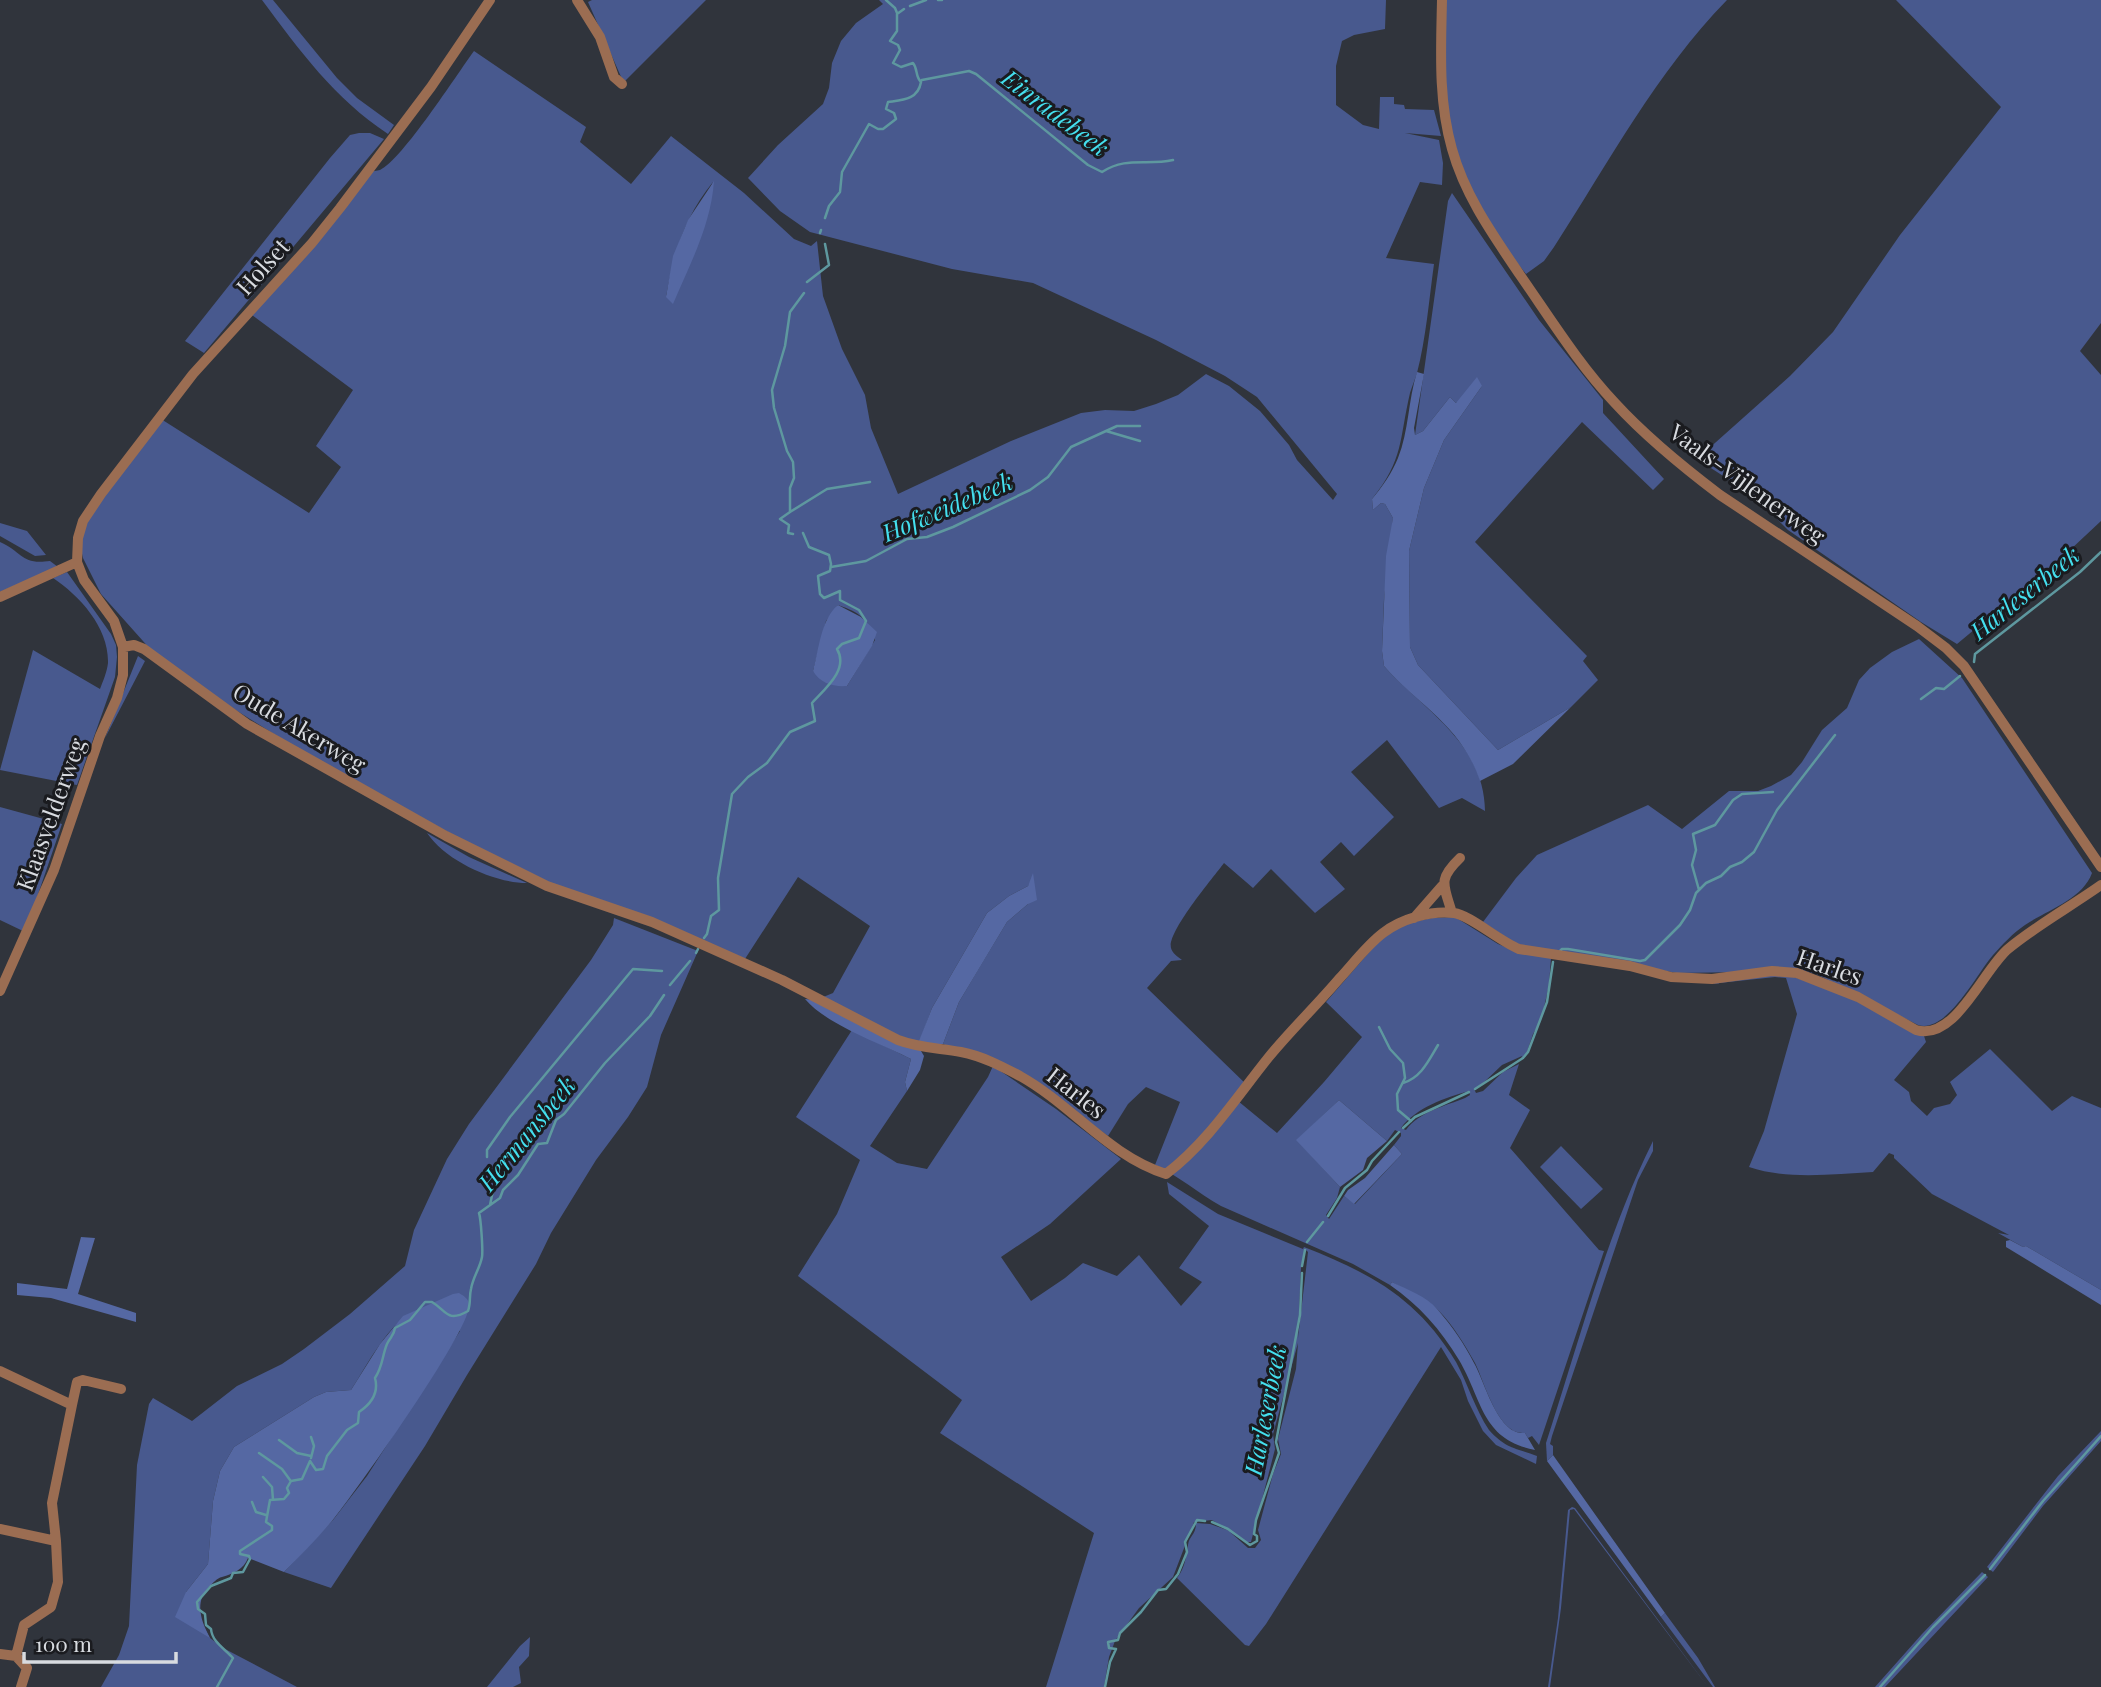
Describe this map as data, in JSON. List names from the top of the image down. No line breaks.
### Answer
{"streets":{"street":["Holset","Vaals-Vijlenerweg","Oude Akerweg","Klaasvelderweg","Harles"]},"crossings":[["Oude Akerweg","Klaasvelderweg"],["Oude Akerweg","Harles"]],"water":["Einradebeek","Hofweidebeek","Harleserbeek","Hermansbeek"],"scale_bar":"100 m"}
